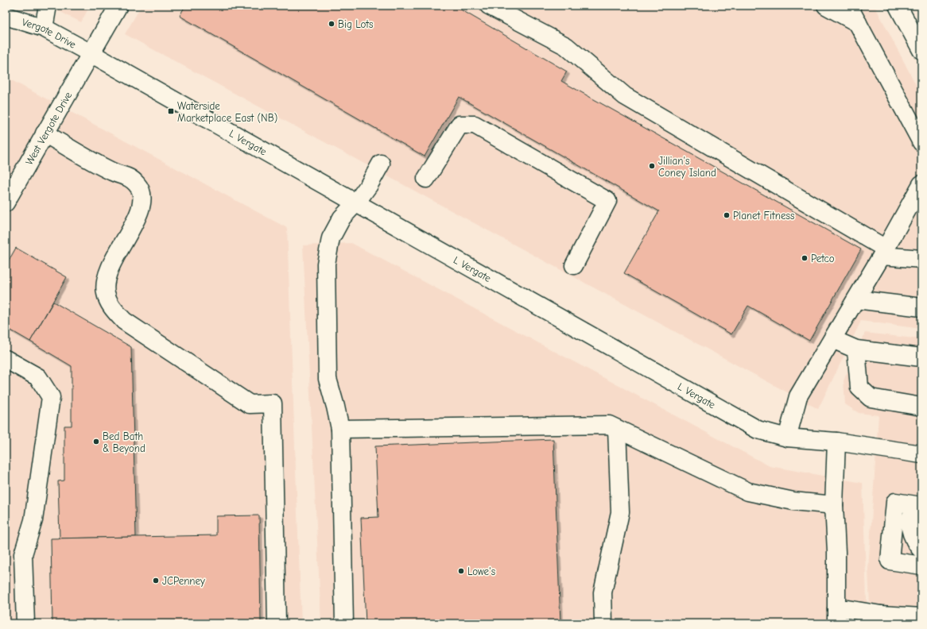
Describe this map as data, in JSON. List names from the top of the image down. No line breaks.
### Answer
{"streets":{"street":["Vergote Drive","West Vergote Drive","L Vergate"]},"crossings":[["Vergote Drive","West Vergote Drive"],["Vergote Drive","L Vergate"],["West Vergote Drive","L Vergate"]],"places":{"other":["Big Lots","Jillian's Coney Island","Planet Fitness","Petco","Bed Bath & Beyond","Lowe's","JCPenney"],"transit":["Waterside Marketplace East (NB)"]}}
